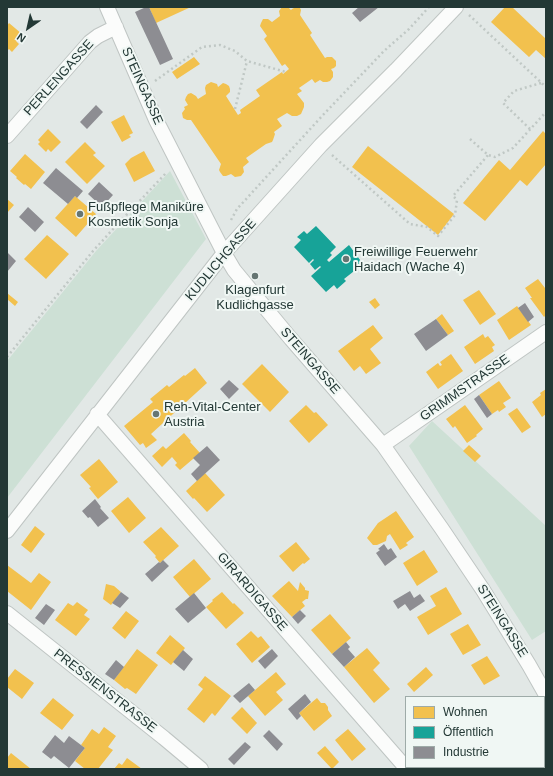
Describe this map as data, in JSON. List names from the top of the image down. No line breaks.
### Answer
{"streets":{"street":["PERLENGASSE","STEINGASSE","KUDLICHGASSE","GRIMMSTRASSE","GIRARDIGASSE","PRESSIENSTRASSE"]},"crossings":[["PERLENGASSE","STEINGASSE"],["STEINGASSE","KUDLICHGASSE"],["STEINGASSE","GRIMMSTRASSE"],["KUDLICHGASSE","GIRARDIGASSE"]],"places":["Fußpflege Maniküre Kosmetik Sonja","Freiwillige Feuerwehr Haidach (Wache 4)","Klagenfurt Kudlichgasse","Reh-Vital-Center Austria"],"legend":["Wohnen","Öffentlich","Industrie"],"north":"bottom left"}
